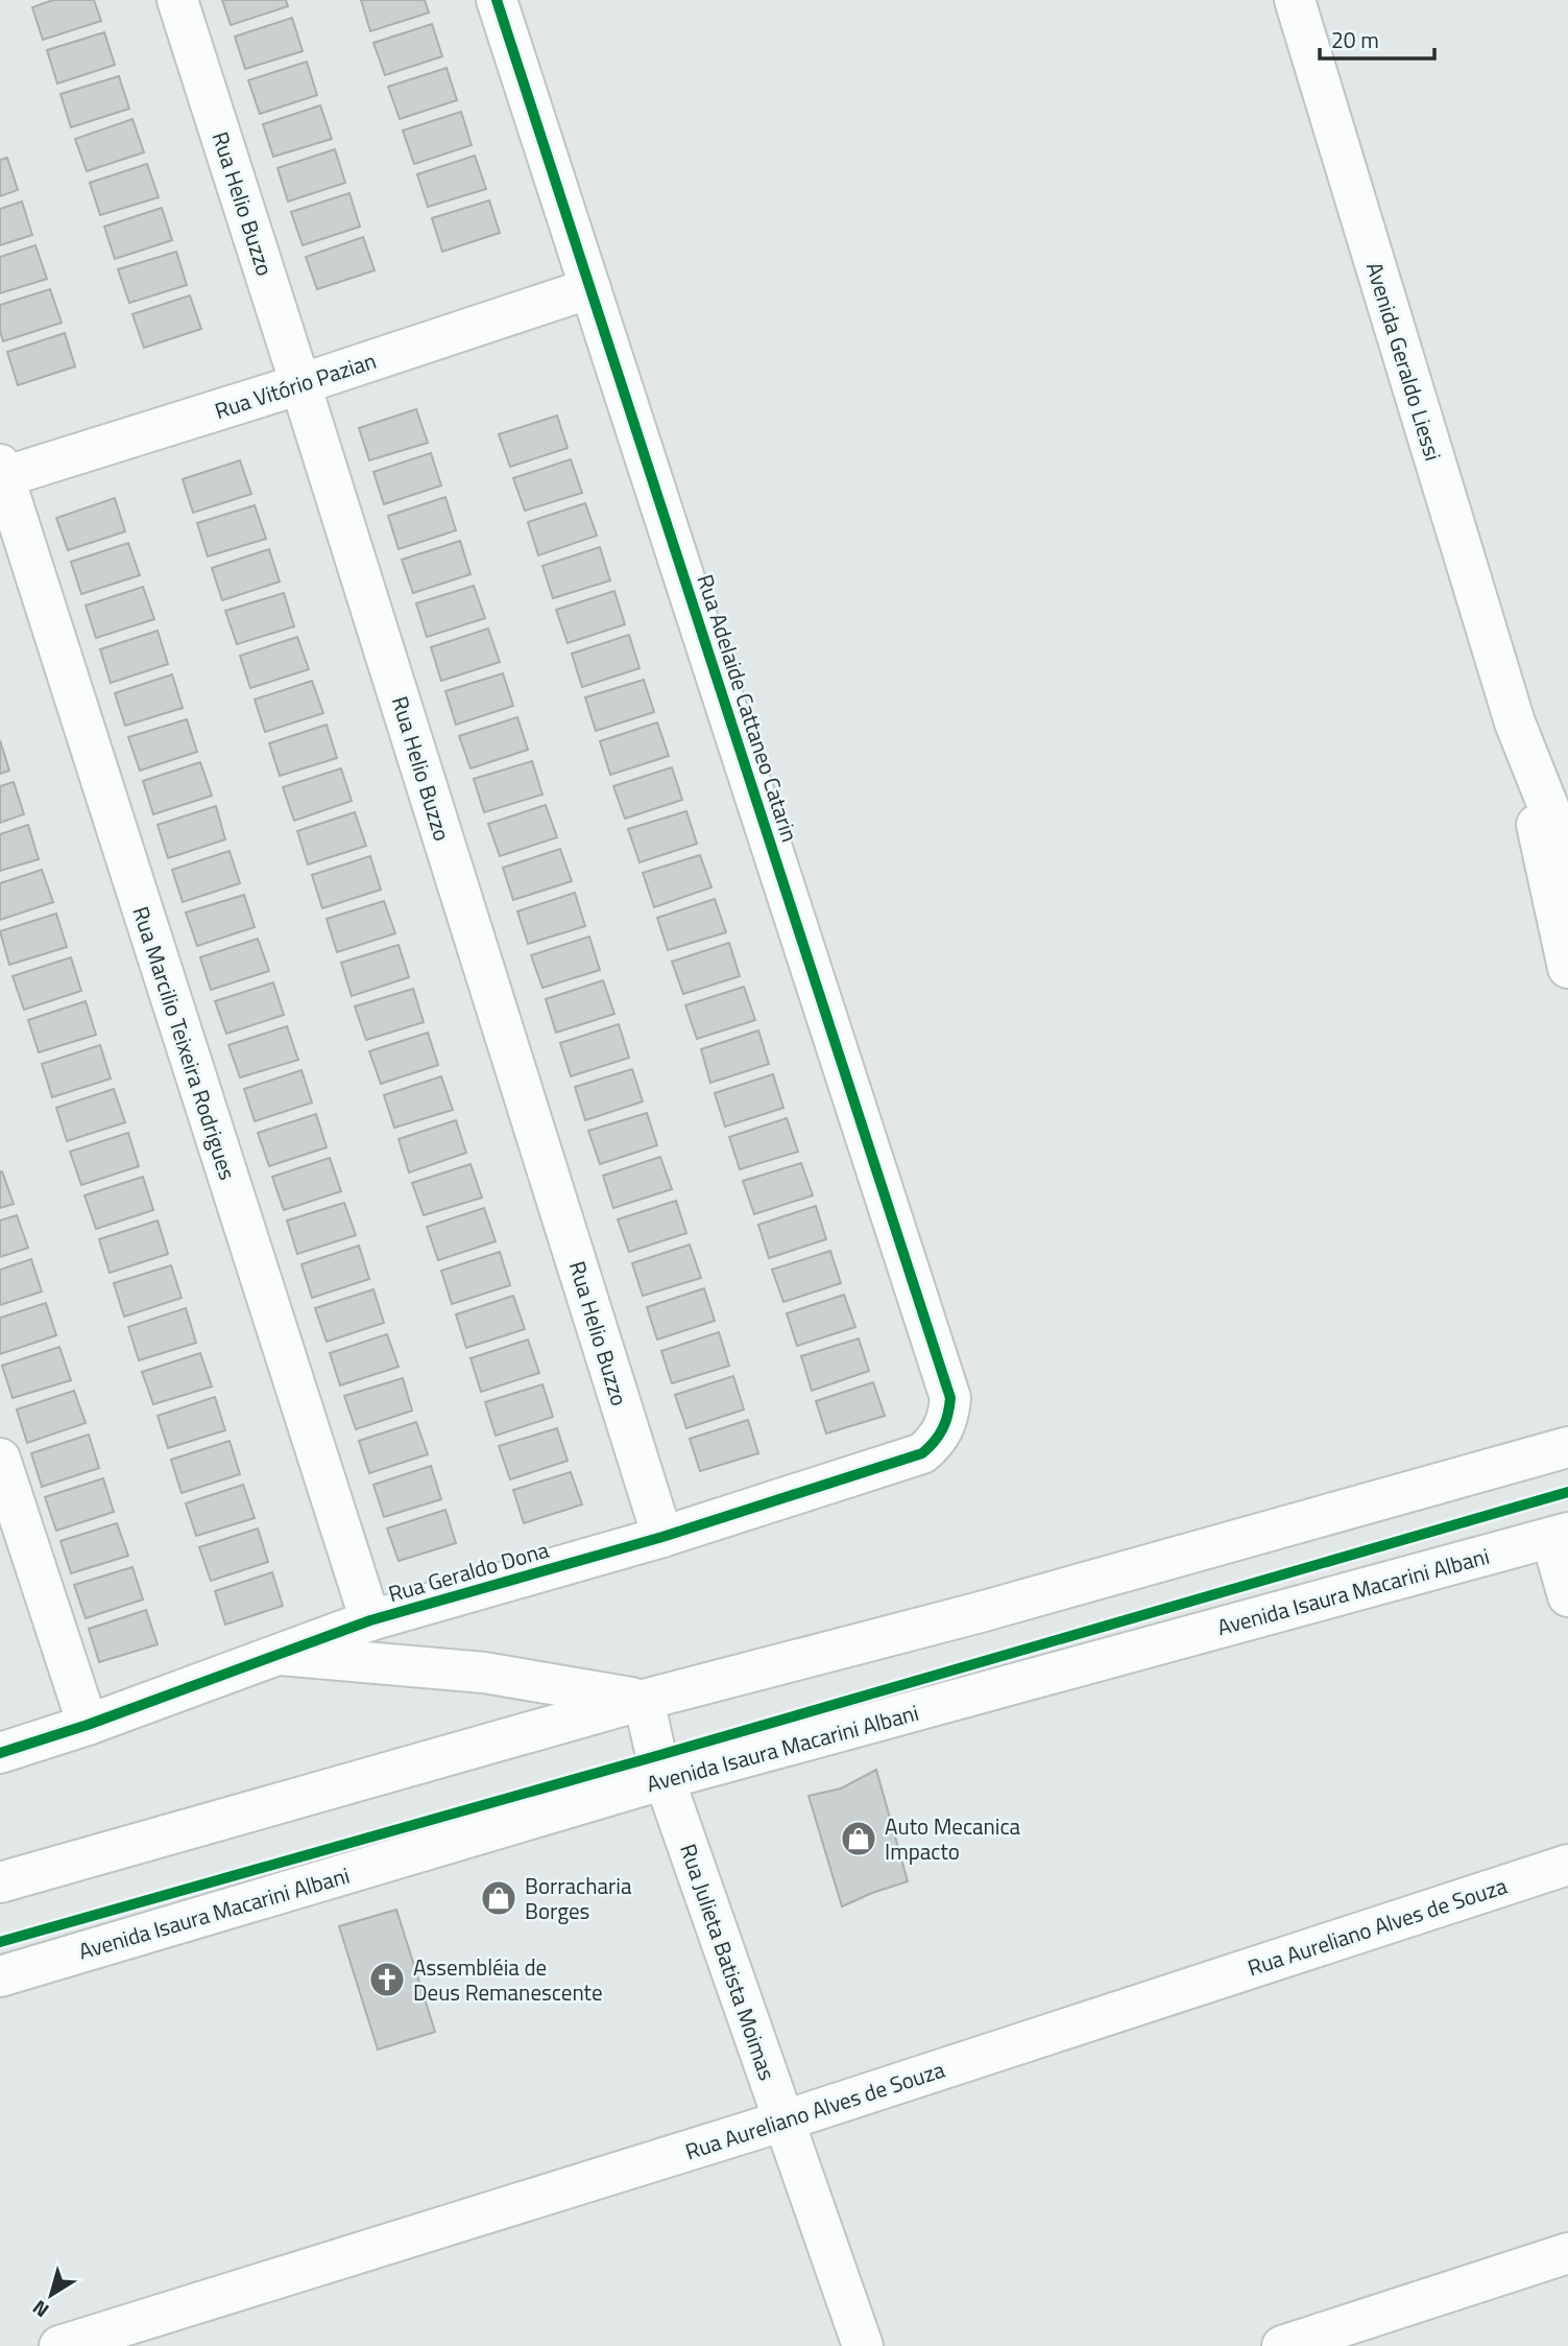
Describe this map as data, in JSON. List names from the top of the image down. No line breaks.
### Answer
{"streets":{"street":["Rua Helio Buzzo","Avenida Geraldo Liessi","Rua Vitório Pazian","Rua Adelaide Cattaneo Catarin","Rua Marcilio Teixeira Rodrigues","Rua Geraldo Dona","Avenida Isaura Macarini Albani","Rua Aureliano Alves de Souza","Rua Julieta Batista Moimas"]},"crossings":[["Rua Helio Buzzo","Rua Vitório Pazian"],["Rua Helio Buzzo","Rua Geraldo Dona"],["Rua Vitório Pazian","Rua Adelaide Cattaneo Catarin"],["Rua Vitório Pazian","Rua Marcilio Teixeira Rodrigues"],["Rua Adelaide Cattaneo Catarin","Rua Geraldo Dona"],["Rua Marcilio Teixeira Rodrigues","Rua Geraldo Dona"],["Avenida Isaura Macarini Albani","Rua Julieta Batista Moimas"],["Rua Aureliano Alves de Souza","Rua Julieta Batista Moimas"]],"places":{"shop":["Auto Mecanica Impacto","Borracharia Borges"],"church":["Assembléia de Deus Remanescente"]},"scale_bar":"20 m","north":"bottom left"}
